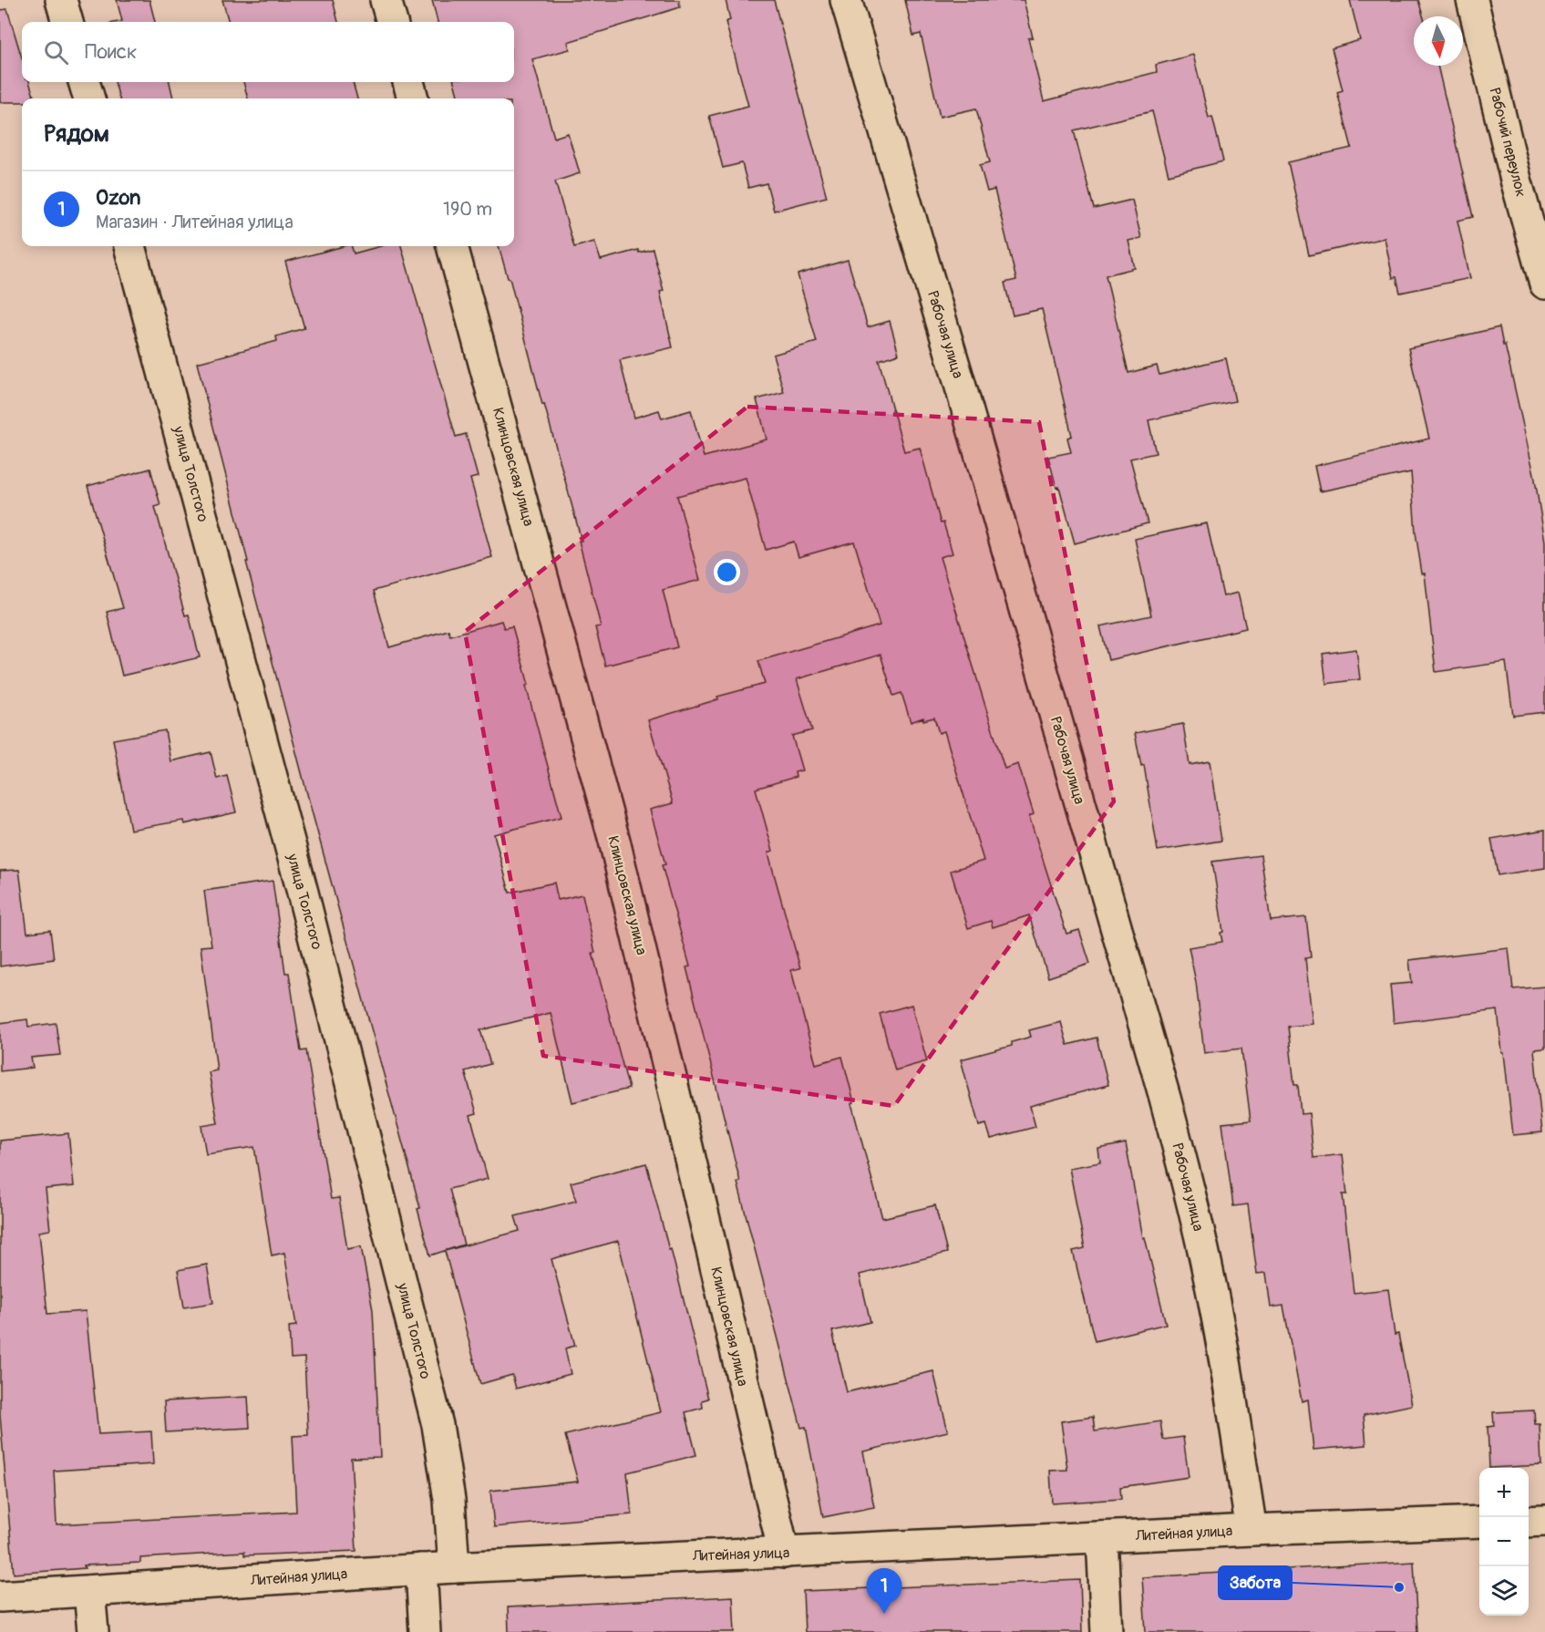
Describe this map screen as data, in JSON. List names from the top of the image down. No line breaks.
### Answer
{"streets":{"street":["Рабочий переулок","Рабочая улица","Клинцовская улица","улица Толстого","Литейная улица"]},"crossings":[["Рабочая улица","Литейная улица"],["Клинцовская улица","Литейная улица"],["улица Толстого","Литейная улица"]],"places":["Забота"],"north":"bottom","page":{"search":"Поиск","heading":"Рядом","list":[{"mark":"1","name":"Ozon","note":"Магазин · Литейная улица","value":"190 m"}],"map_buttons":["+","−"],"pins":"1"}}
